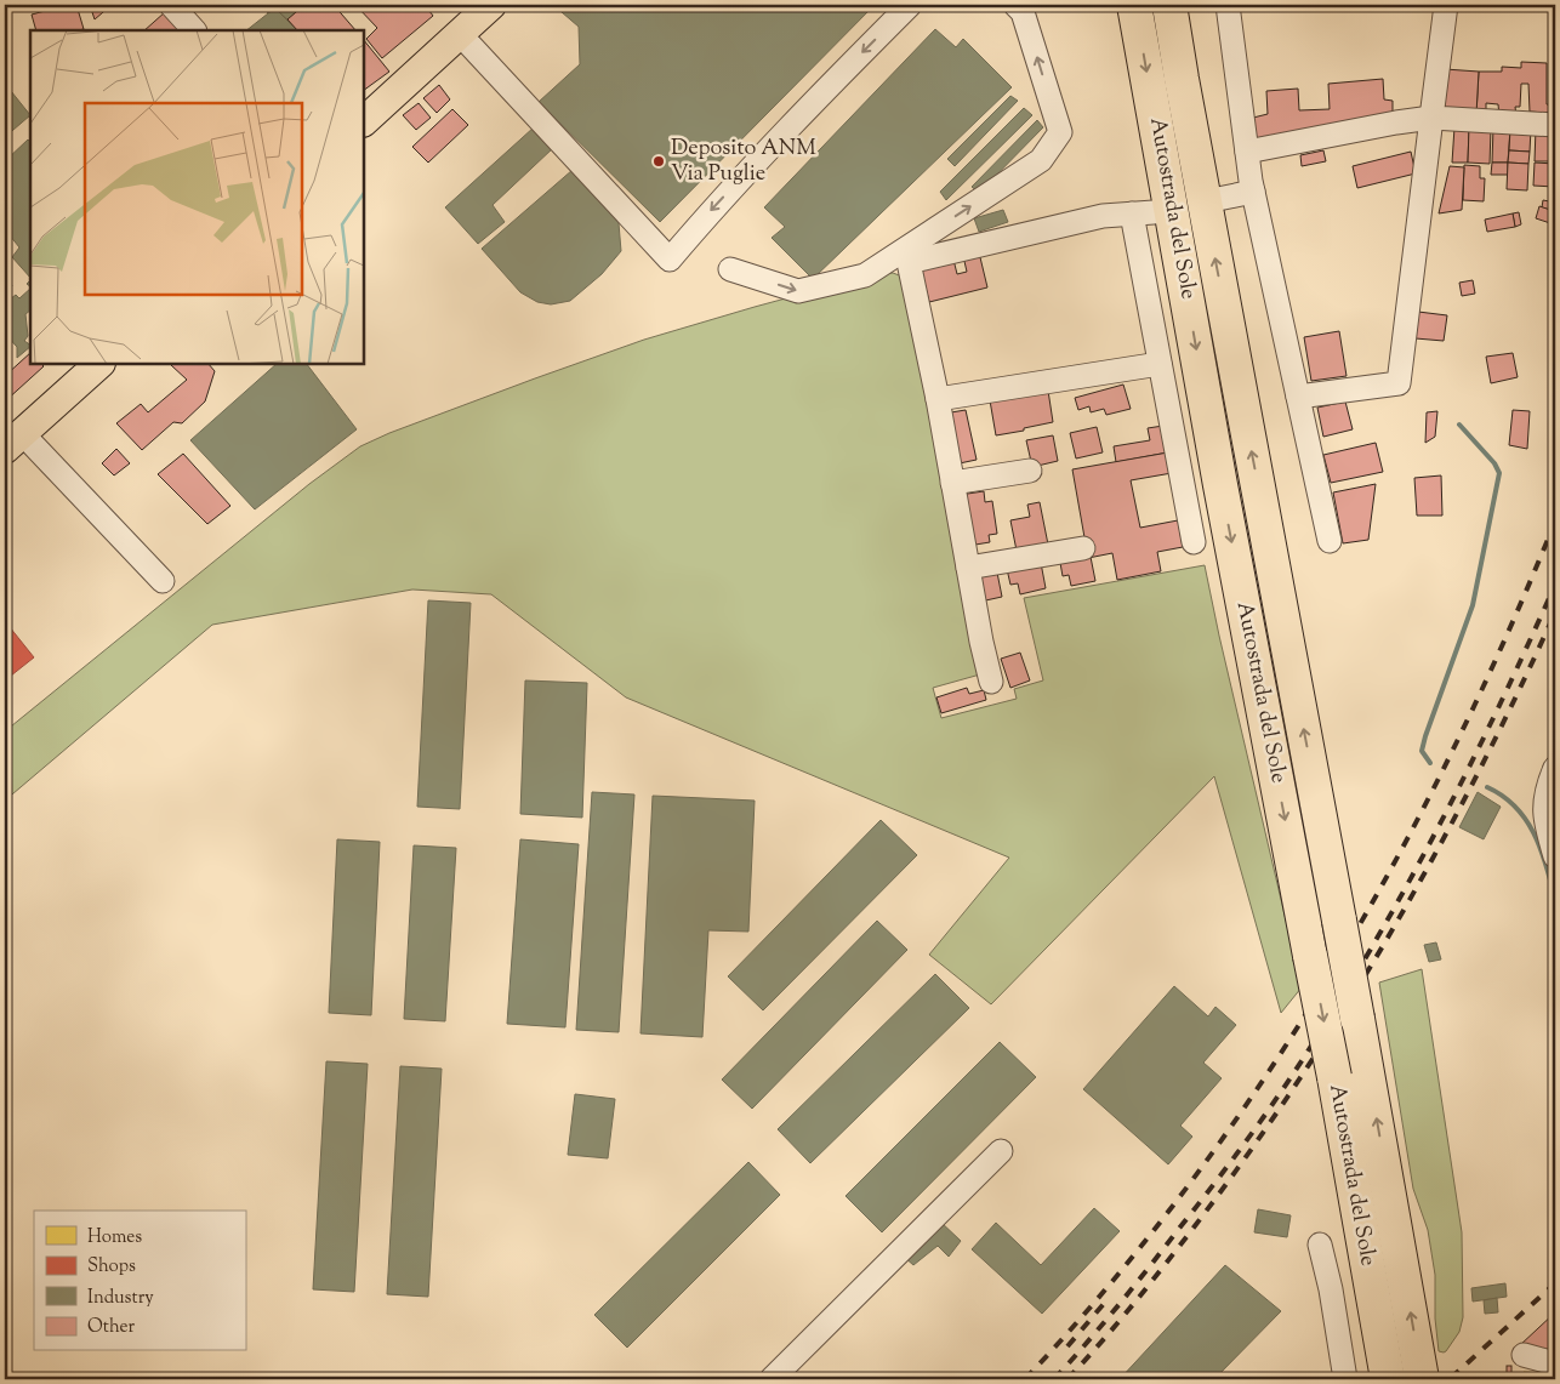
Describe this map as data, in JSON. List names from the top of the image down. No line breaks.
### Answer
{"streets":{"highway":["Autostrada del Sole"]},"places":["Deposito ANM Via Puglie"],"legend":["Homes","Shops","Industry","Other"]}
